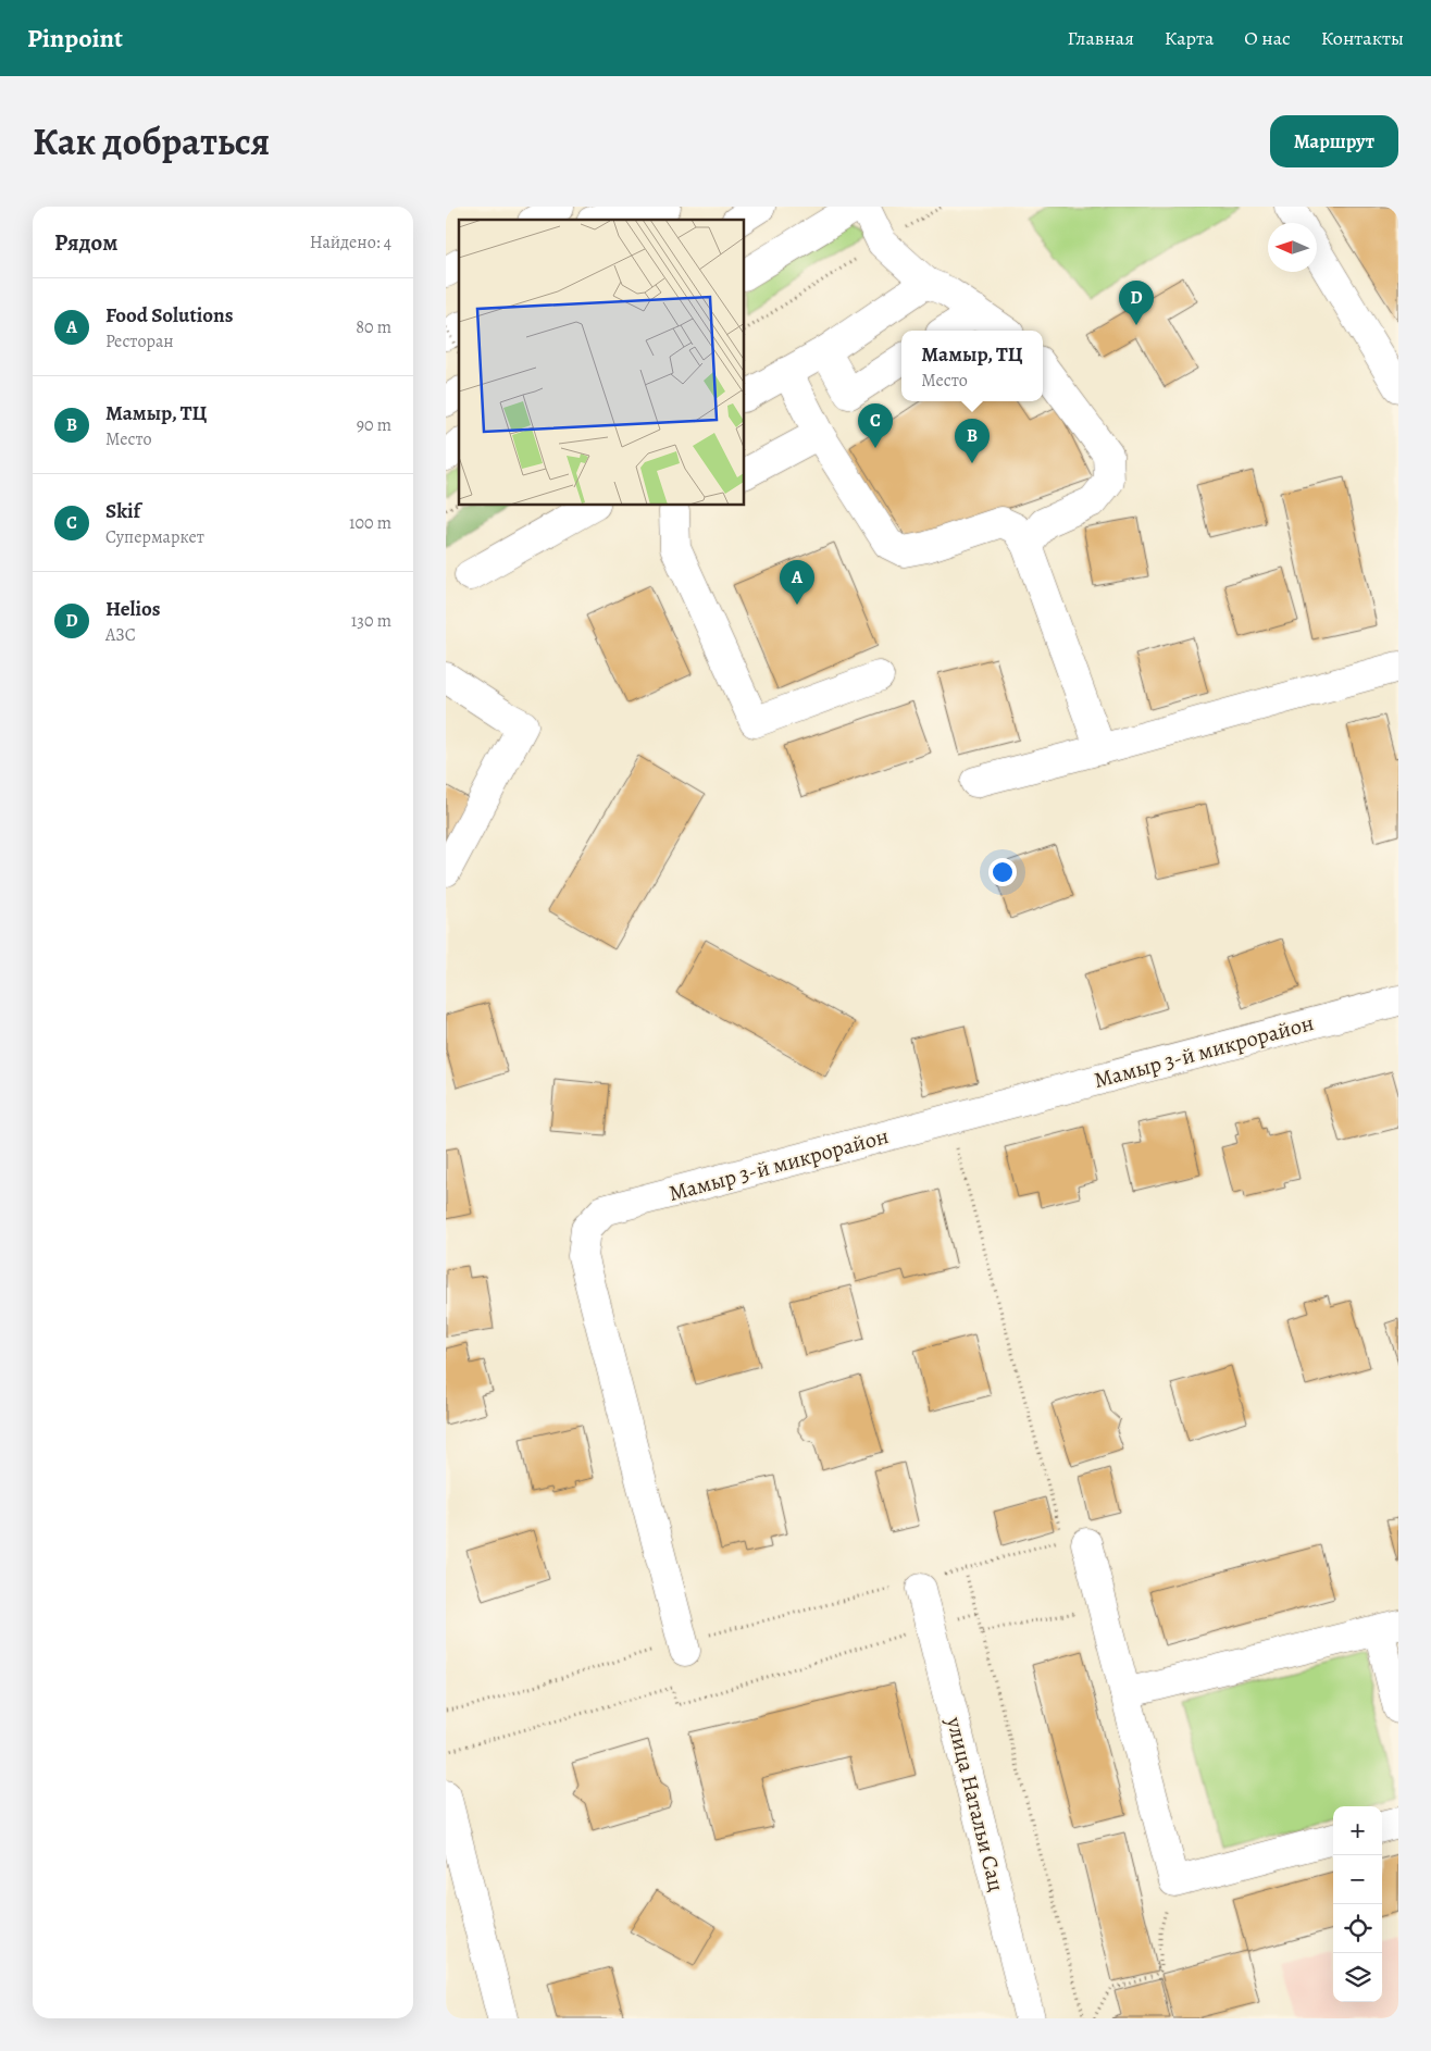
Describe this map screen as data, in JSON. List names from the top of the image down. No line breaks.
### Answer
{"streets":{"street":["Мамыр 3-й микрорайон","улица Натальи Сац"]},"north":"left","page":{"header":"Pinpoint","nav":["Главная","Карта","О нас","Контакты"],"title":"Как добраться","buttons":"Маршрут","heading":["Рядом","Найдено: 4"],"list":[{"mark":"A","name":"Food Solutions","note":"Ресторан","value":"80 m"},{"mark":"B","name":"Мамыр, ТЦ","note":"Место","value":"90 m"},{"mark":"C","name":"Skif","note":"Супермаркет","value":"100 m"},{"mark":"D","name":"Helios","note":"АЗС","value":"130 m"}],"pins":["D","C","B","A"],"popup":["Мамыр, ТЦ","Место"],"map_buttons":["+","−"]}}
